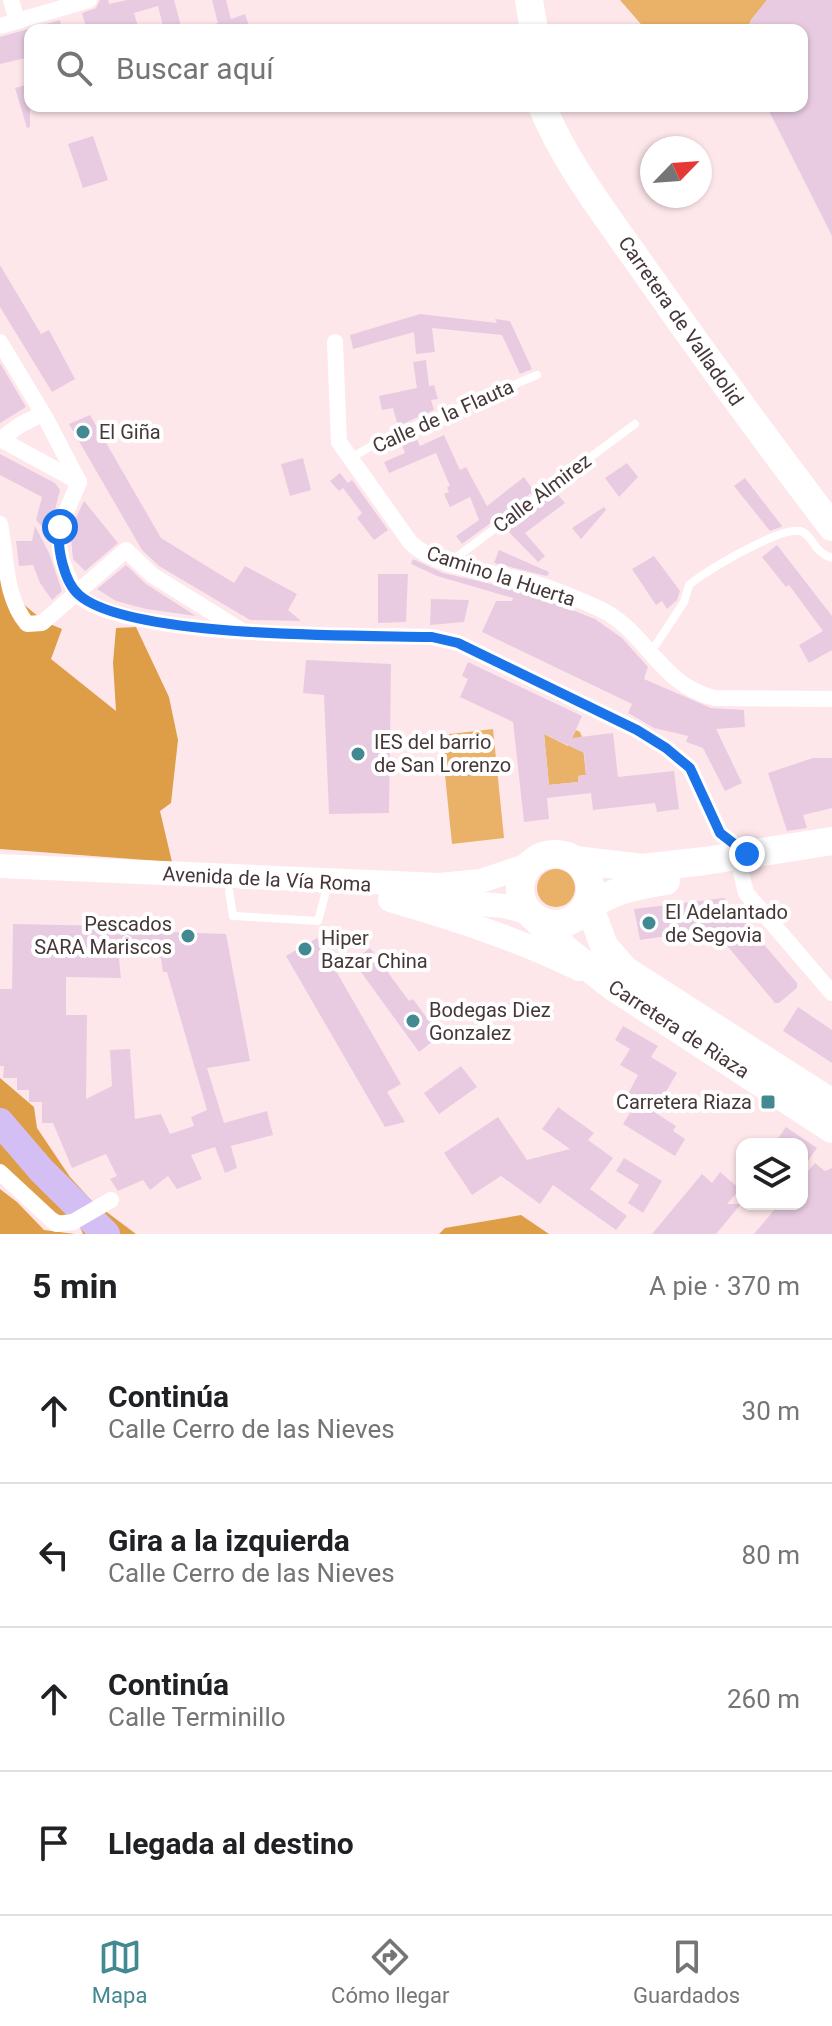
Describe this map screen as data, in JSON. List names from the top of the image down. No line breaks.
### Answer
{"streets":{"highway":["Carretera de Valladolid","Carretera de Riaza"],"main road":["Avenida de la Vía Roma"],"street":["Camino la Huerta"],"lane":["Calle de la Flauta","Calle Almirez"]},"crossings":[["Calle de la Flauta","Camino la Huerta"],["Calle Almirez","Camino la Huerta"],["Avenida de la Vía Roma","Carretera de Riaza"]],"places":{"other":["El Giña","IES del barrio de San Lorenzo","El Adelantado de Segovia","Pescados SARA Mariscos","Hiper Bazar China","Bodegas Diez Gonzalez"],"transit":["Carretera Riaza"]},"north":"top right","page":{"search":"Buscar aquí","heading":["5 min","A pie · 370 m"],"list":[["Continúa","Calle Cerro de las Nieves","30 m"],["Gira a la izquierda","Calle Cerro de las Nieves","80 m"],["Continúa","Calle Terminillo","260 m"],"Llegada al destino"],"nav":["Mapa","Cómo llegar","Guardados"]}}
